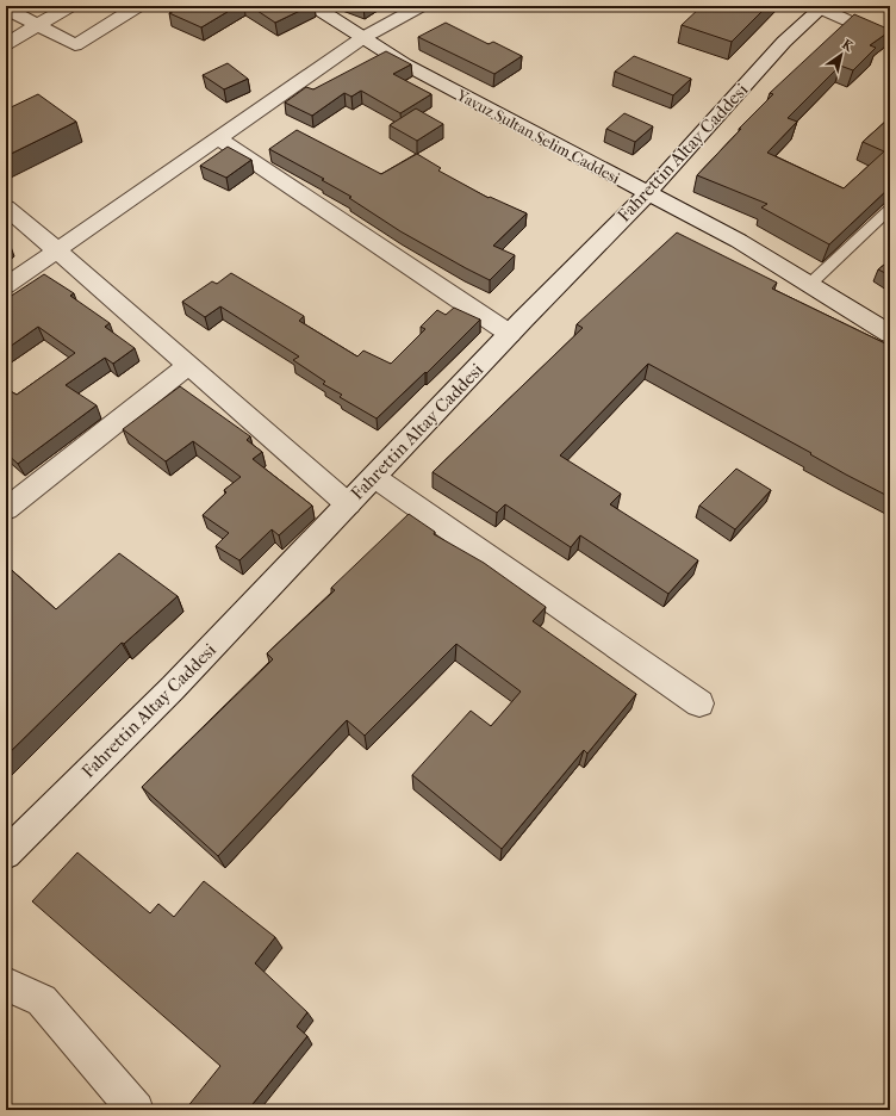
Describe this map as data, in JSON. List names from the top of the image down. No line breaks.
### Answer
{"streets":{"street":["Yavuz Sultan Selim Caddesi","Fahrettin Altay Caddesi"]},"crossings":[["Yavuz Sultan Selim Caddesi","Fahrettin Altay Caddesi"]],"north":"top right"}
